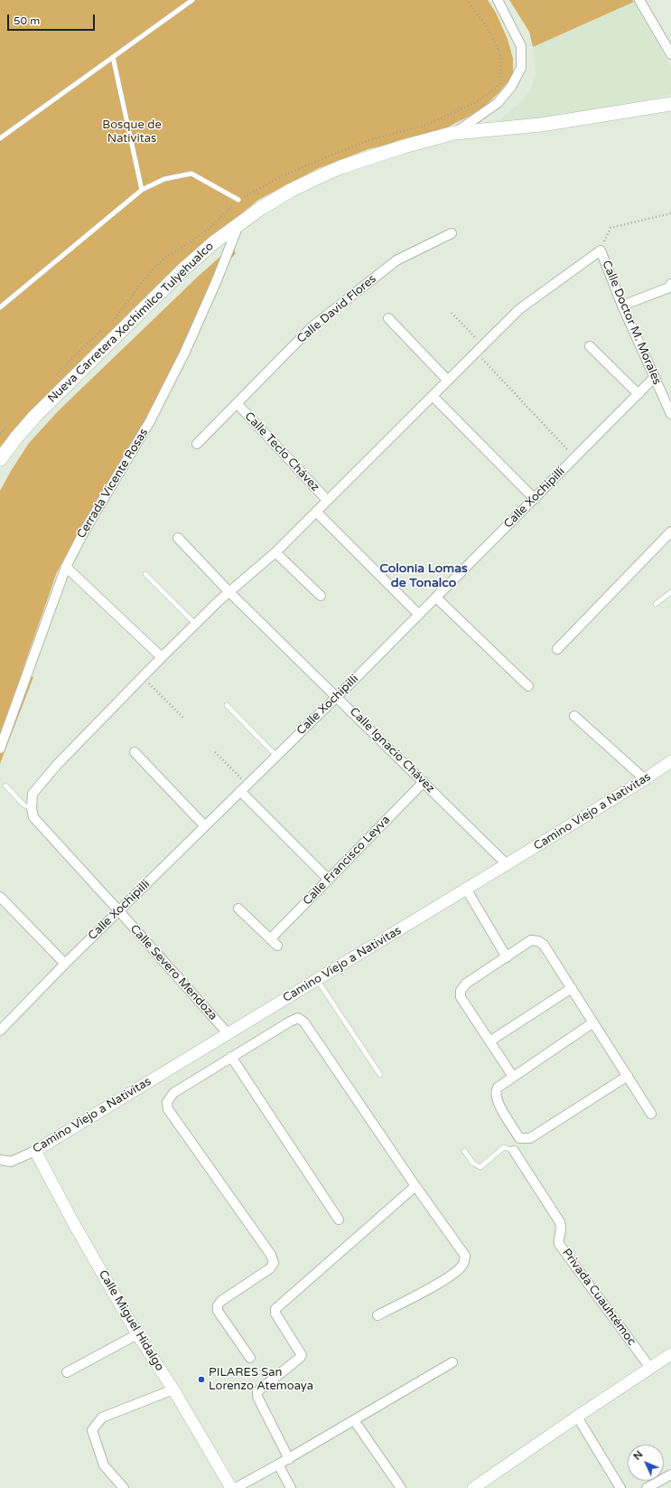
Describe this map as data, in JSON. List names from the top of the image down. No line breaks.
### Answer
{"streets":{"main road":["Nueva Carretera Xochimilco Tulyehualco"],"street":["Calle David Flores","Calle Doctor M. Morales","Calle Teclo Chávez","Cerrada Vicente Rosas","Calle Xochipilli","Calle Ignacio Chávez","Camino Viejo a Nativitas","Calle Francisco Leyva","Calle Severo Mendoza","Privada Cuauhtémoc","Calle Miguel Hidalgo"]},"crossings":[["Calle David Flores","Calle Teclo Chávez"],["Nueva Carretera Xochimilco Tulyehualco","Cerrada Vicente Rosas"],["Calle Doctor M. Morales","Calle Xochipilli"],["Calle Xochipilli","Calle Ignacio Chávez"],["Calle Xochipilli","Calle Severo Mendoza"],["Calle Ignacio Chávez","Camino Viejo a Nativitas"],["Calle Ignacio Chávez","Calle Francisco Leyva"],["Camino Viejo a Nativitas","Calle Severo Mendoza"],["Camino Viejo a Nativitas","Calle Miguel Hidalgo"]],"districts":["Colonia Lomas de Tonalco"],"parks":["Bosque de Nativitas"],"places":["PILARES San Lorenzo Atemoaya"],"scale_bar":"50 m","north":"top left"}
